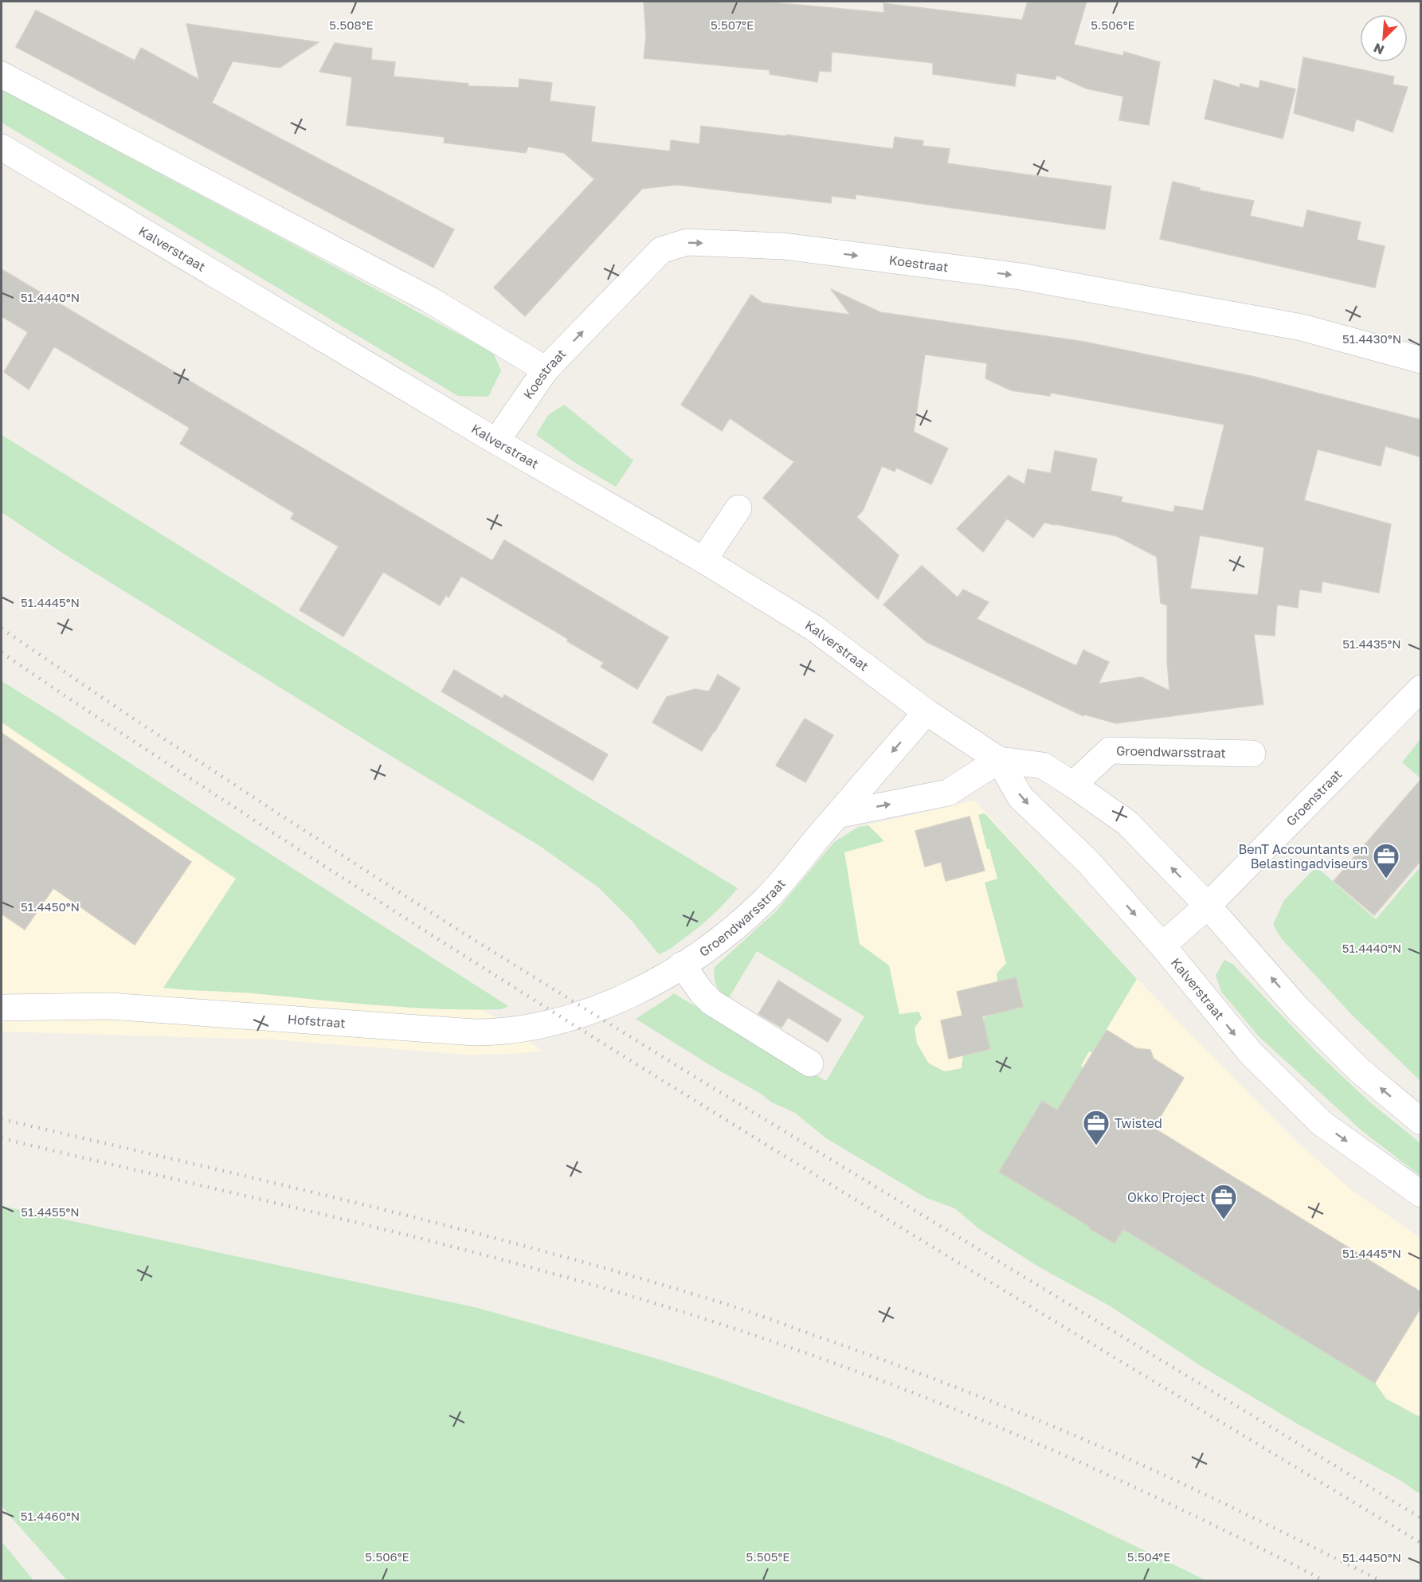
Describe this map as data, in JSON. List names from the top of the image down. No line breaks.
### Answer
{"streets":{"street":["Kalverstraat","Koestraat","Groendwarsstraat","Groenstraat","Hofstraat"]},"crossings":[["Kalverstraat","Koestraat"],["Kalverstraat","Groendwarsstraat"],["Kalverstraat","Groenstraat"],["Groendwarsstraat","Hofstraat"]],"one_way":["Koestraat"],"places":{"office":["BenT Accountants en Belastingadviseurs","Twisted","Okko Project"]},"north":"bottom left","coordinates":["5.508°E","5.507°E","5.506°E","51.4440°N","51.4430°N","51.4445°N","51.4435°N","51.4450°N","51.4455°N","51.4460°N","5.505°E","5.504°E"]}
